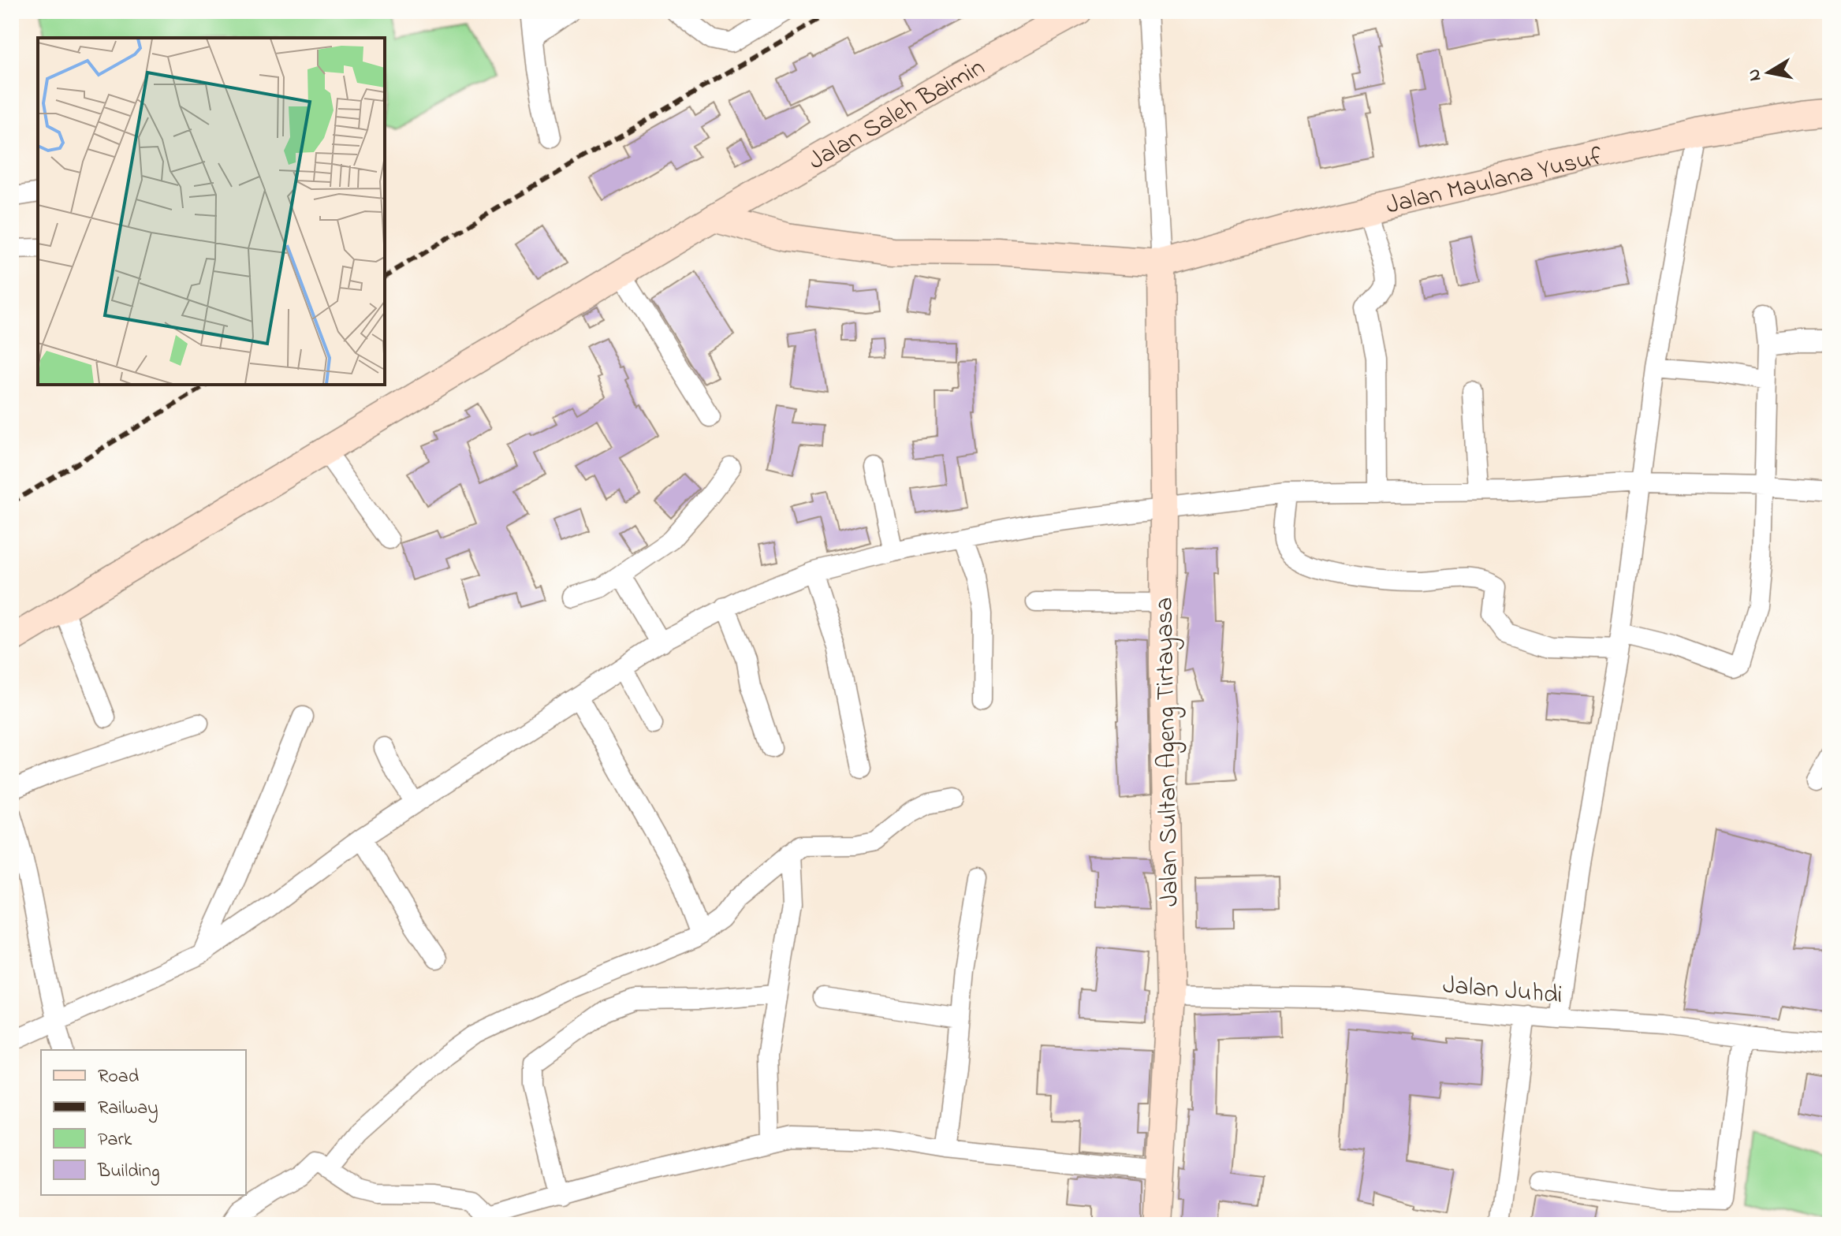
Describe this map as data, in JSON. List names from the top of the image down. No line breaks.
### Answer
{"streets":{"main road":["Jalan Saleh Baimin","Jalan Maulana Yusuf","Jalan Sultan Ageng Tirtayasa"],"street":["Jalan Juhdi"]},"crossings":[["Jalan Saleh Baimin","Jalan Maulana Yusuf"],["Jalan Maulana Yusuf","Jalan Sultan Ageng Tirtayasa"],["Jalan Sultan Ageng Tirtayasa","Jalan Juhdi"]],"legend":["Road","Railway","Park","Building"],"north":"left"}
